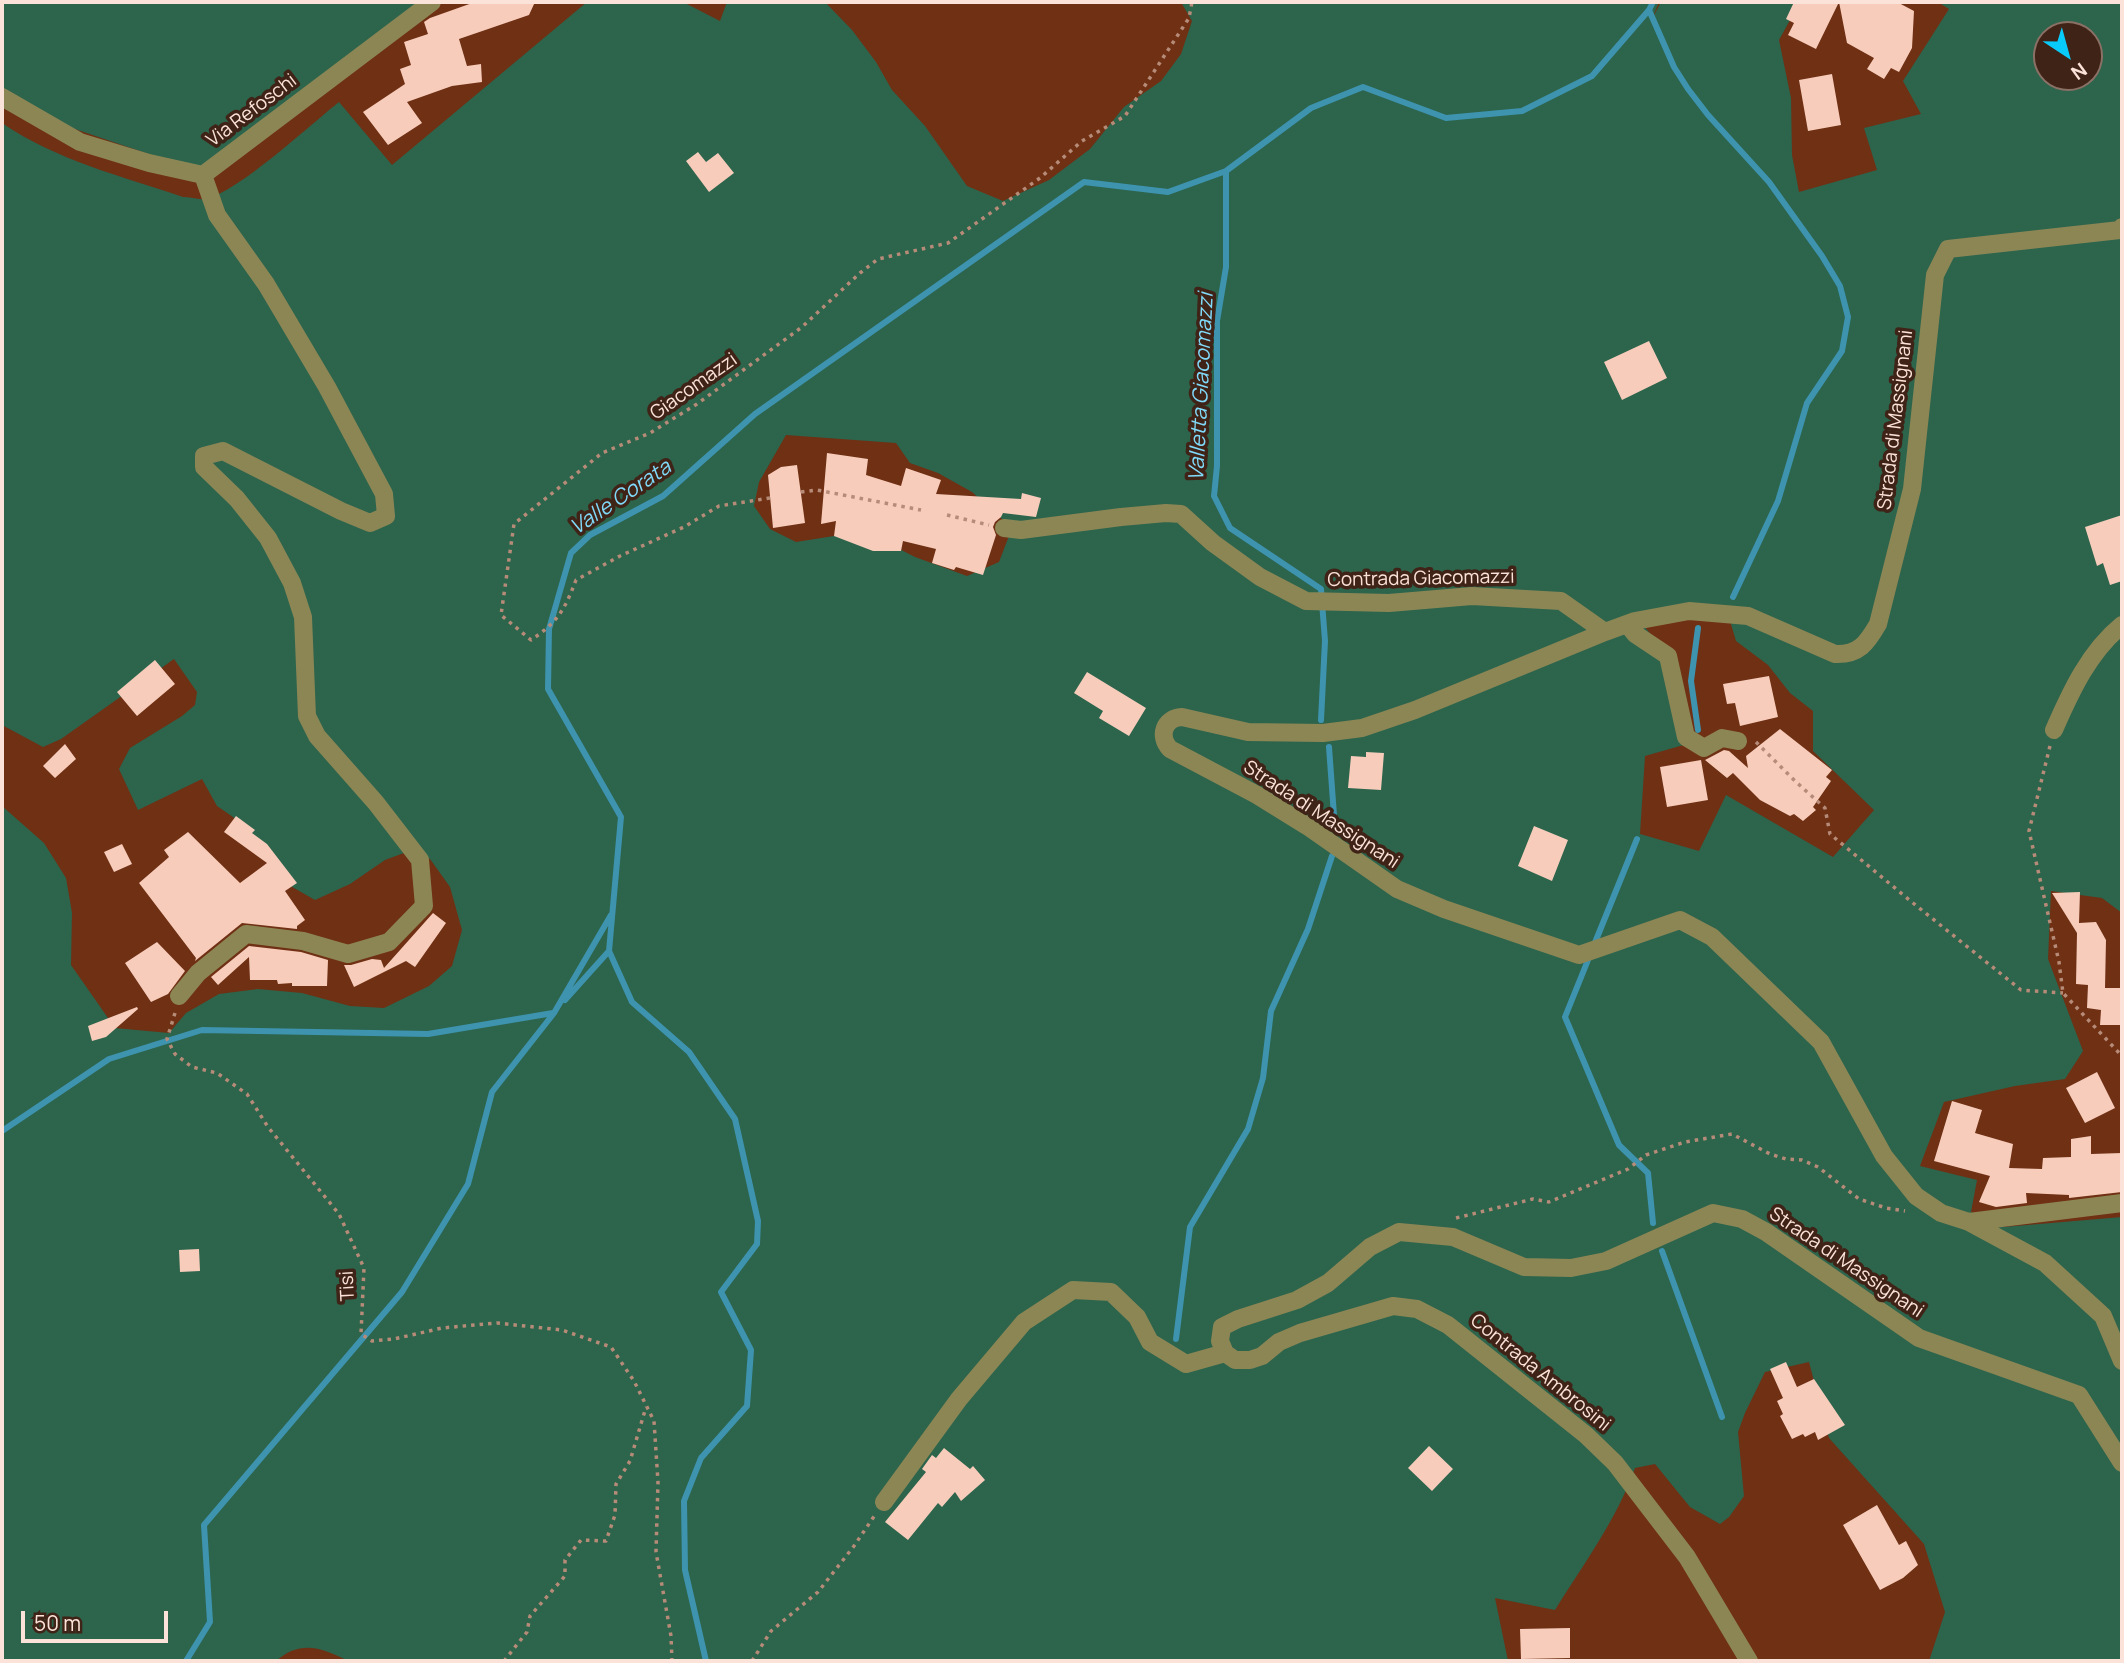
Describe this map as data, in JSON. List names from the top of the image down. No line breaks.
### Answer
{"streets":{"street":["Via Refoschi","Strada di Massignani","Contrada Giacomazzi","Contrada Ambrosini"],"path":["Giacomazzi","Tisi"]},"crossings":[["Strada di Massignani","Contrada Giacomazzi"],["Strada di Massignani","Contrada Ambrosini"]],"water":["Valletta Giacomazzi","Valle Corata"],"scale_bar":"50 m","north":"bottom right"}
